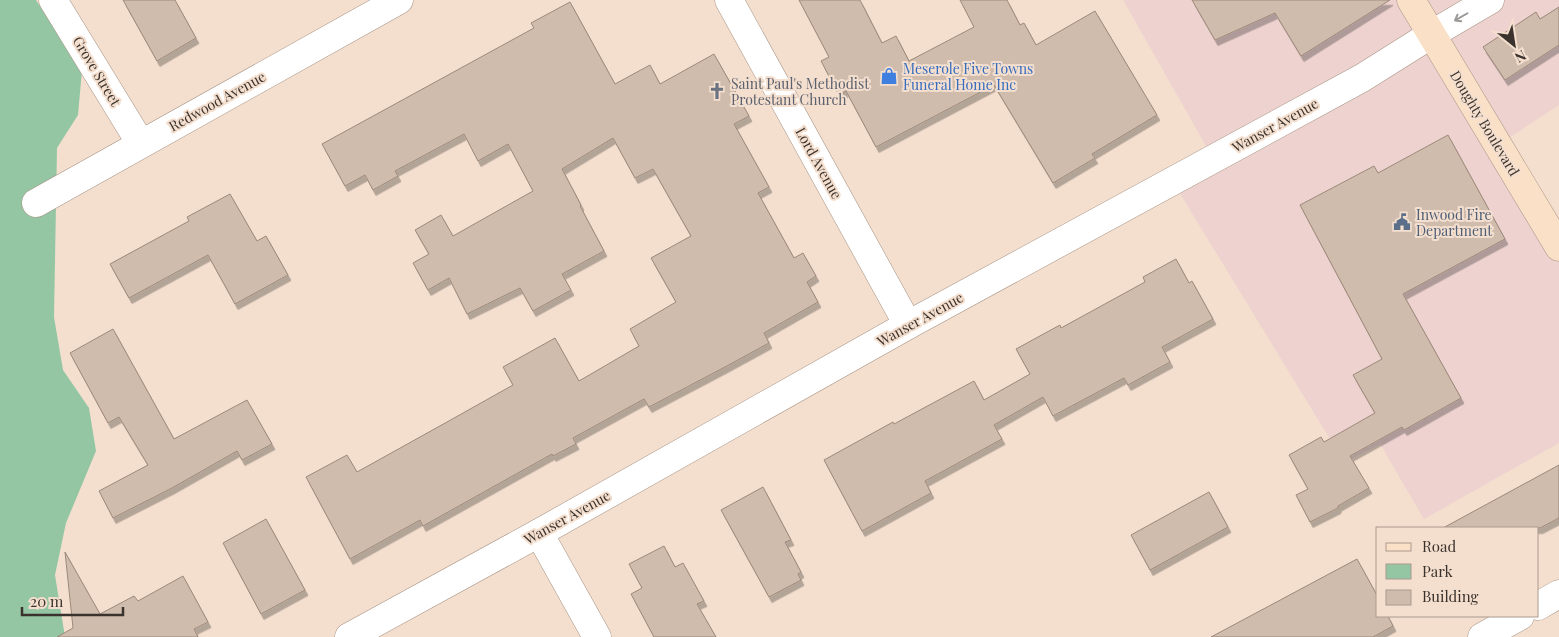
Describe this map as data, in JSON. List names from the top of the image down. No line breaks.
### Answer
{"streets":{"main road":["Doughty Boulevard"],"street":["Grove Street","Redwood Avenue","Wanser Avenue","Lord Avenue"]},"crossings":[["Grove Street","Redwood Avenue"],["Doughty Boulevard","Wanser Avenue"],["Wanser Avenue","Lord Avenue"]],"places":{"shop":["Meserole Five Towns Funeral Home Inc"],"church":["Saint Paul's Methodist Protestant Church"],"public building":["Inwood Fire Department"]},"legend":["Road","Park","Building"],"scale_bar":"20 m","north":"bottom right"}
